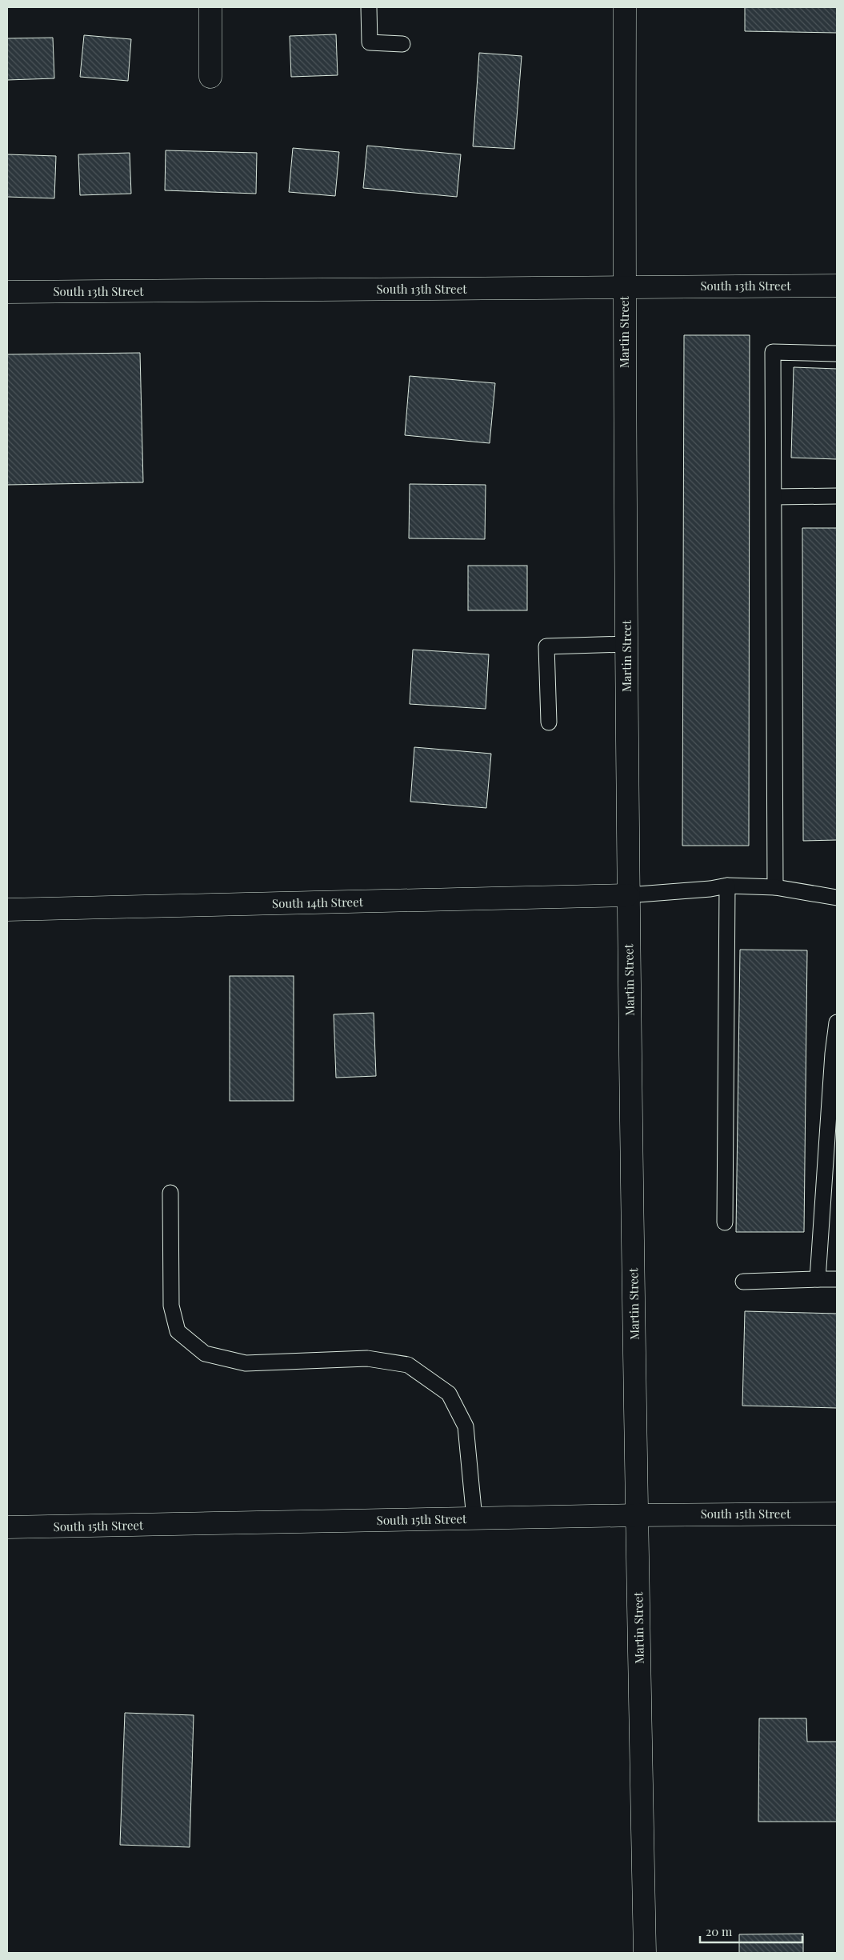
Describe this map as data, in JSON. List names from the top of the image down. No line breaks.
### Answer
{"streets":{"street":["South 13th Street","Martin Street","South 14th Street","South 15th Street"]},"crossings":[["South 13th Street","Martin Street"],["Martin Street","South 14th Street"],["Martin Street","South 15th Street"]],"scale_bar":"20 m"}
